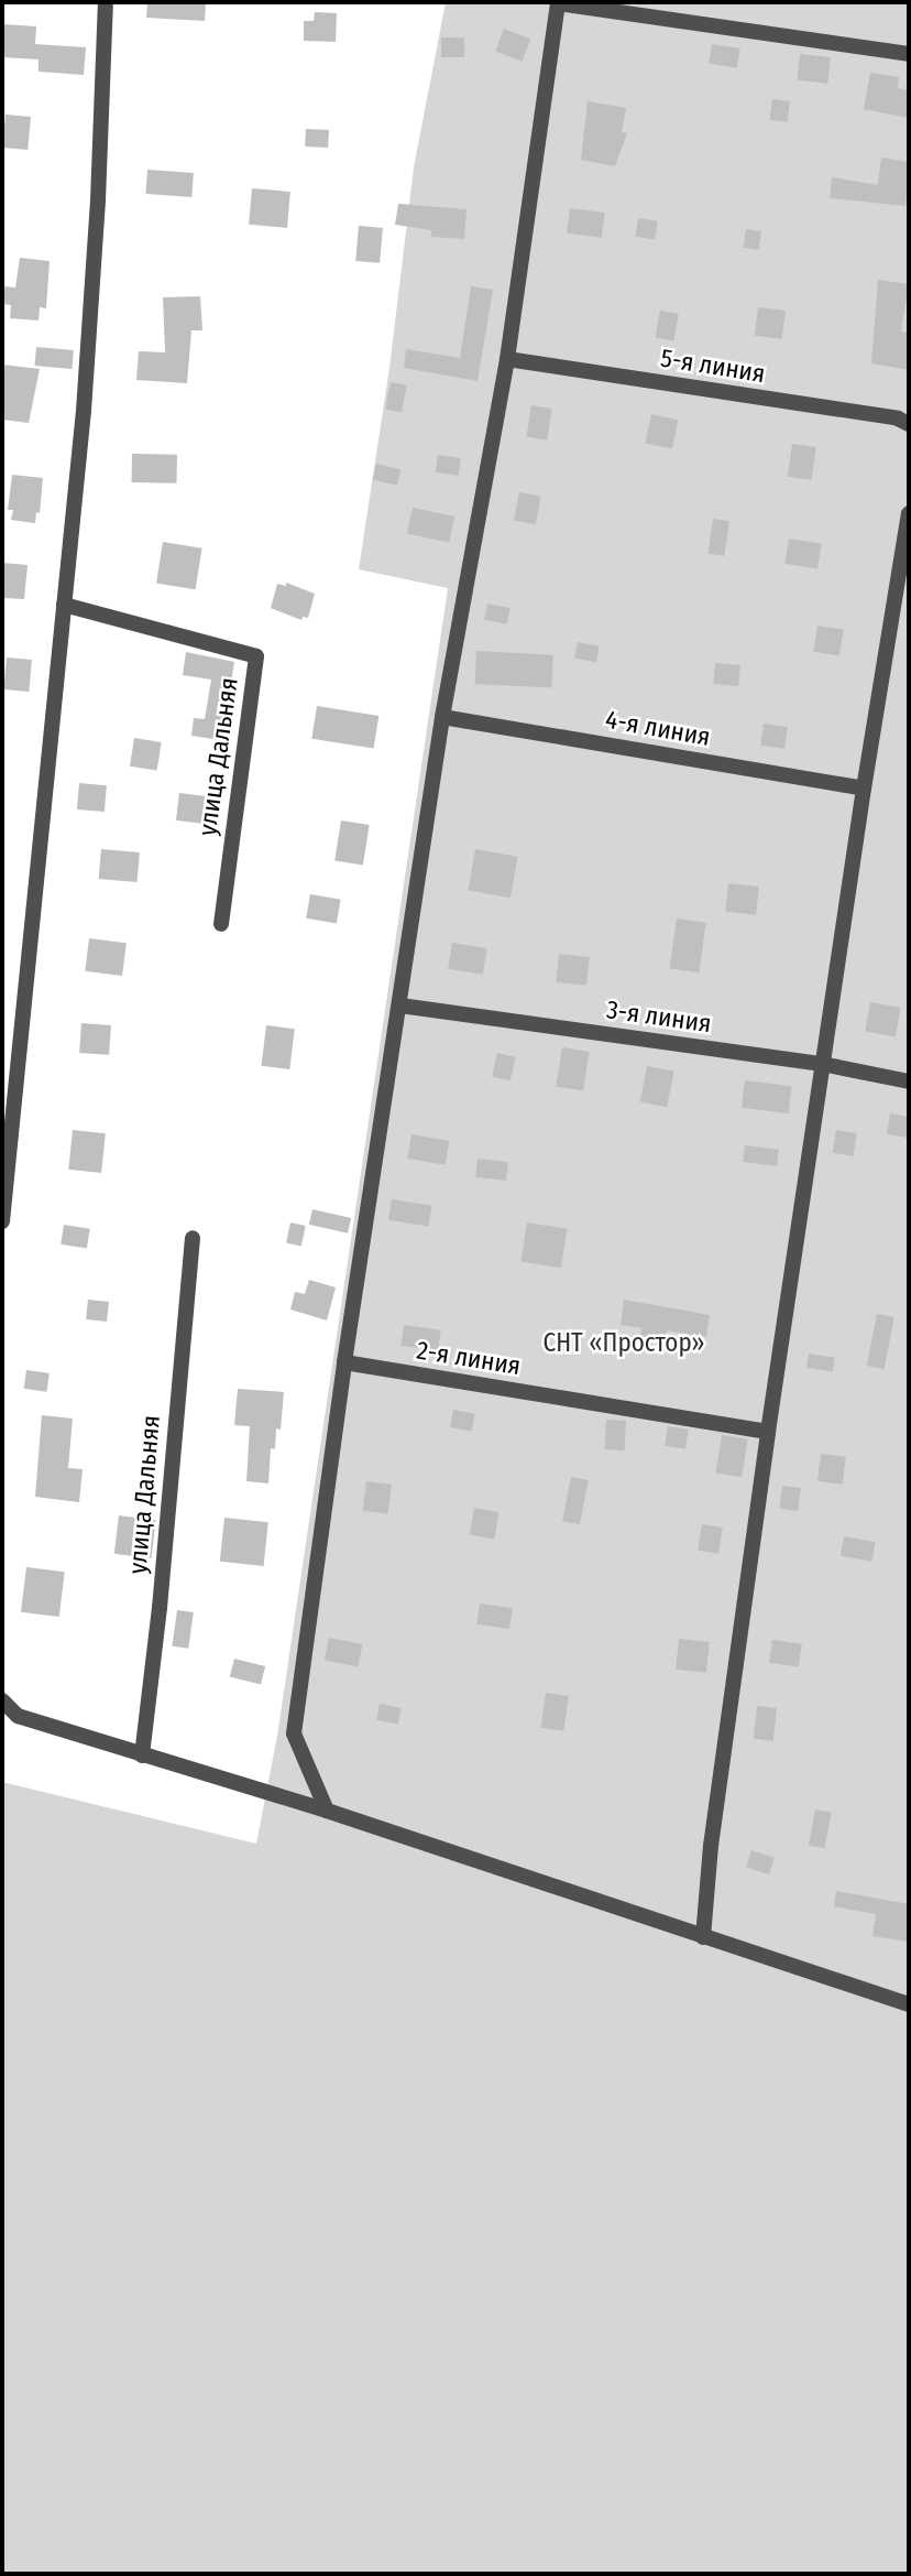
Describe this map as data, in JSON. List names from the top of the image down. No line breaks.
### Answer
{"streets":{"street":["5-я линия","4-я линия","улица Дальняя","3-я линия","2-я линия"]},"parks":["СНТ «Простор»"]}
